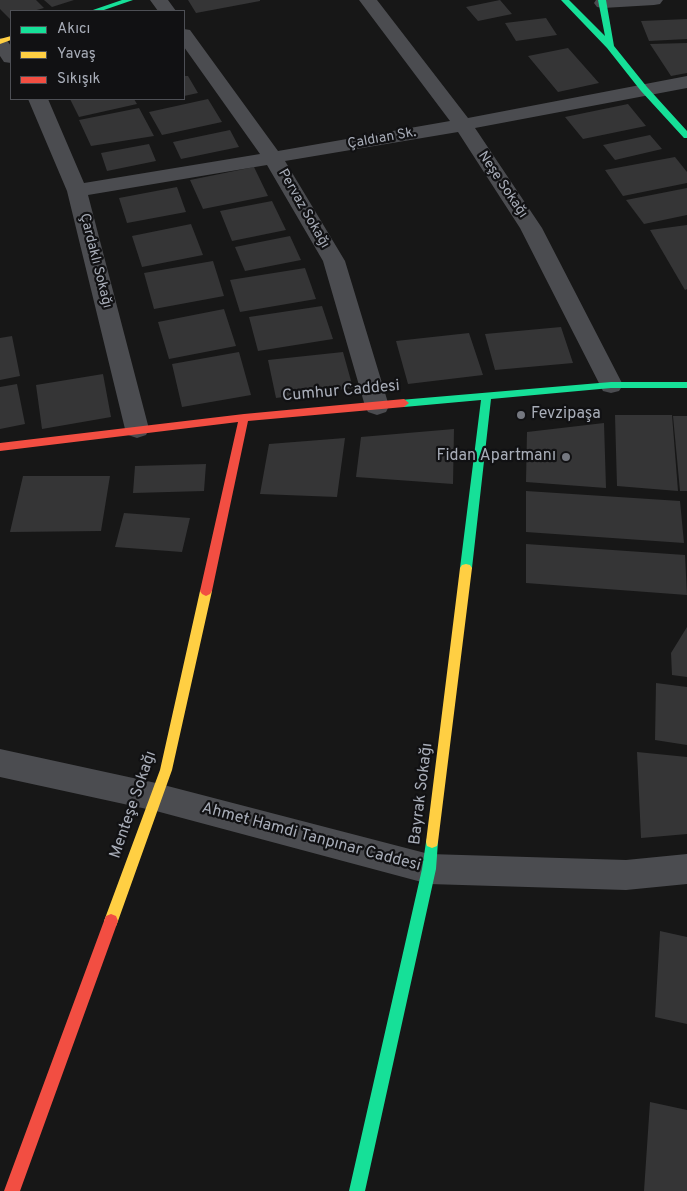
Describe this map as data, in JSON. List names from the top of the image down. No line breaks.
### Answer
{"streets":{"street":["Çaldıan Sk.","Neşe Sokağı","Pervaz Sokağı","Çardaklı Sokağı","Cumhur Caddesi","Bayrak Sokağı","Menteşe Sokağı","Ahmet Hamdi Tanpınar Caddesi"]},"crossings":[["Çaldıan Sk.","Neşe Sokağı"],["Çaldıan Sk.","Pervaz Sokağı"],["Çaldıan Sk.","Çardaklı Sokağı"],["Neşe Sokağı","Cumhur Caddesi"],["Pervaz Sokağı","Cumhur Caddesi"],["Çardaklı Sokağı","Cumhur Caddesi"],["Cumhur Caddesi","Bayrak Sokağı"],["Cumhur Caddesi","Menteşe Sokağı"],["Bayrak Sokağı","Ahmet Hamdi Tanpınar Caddesi"],["Menteşe Sokağı","Ahmet Hamdi Tanpınar Caddesi"]],"places":["Fevzipaşa","Fidan Apartmanı"],"legend":["Akıcı","Yavaş","Sıkışık"]}
